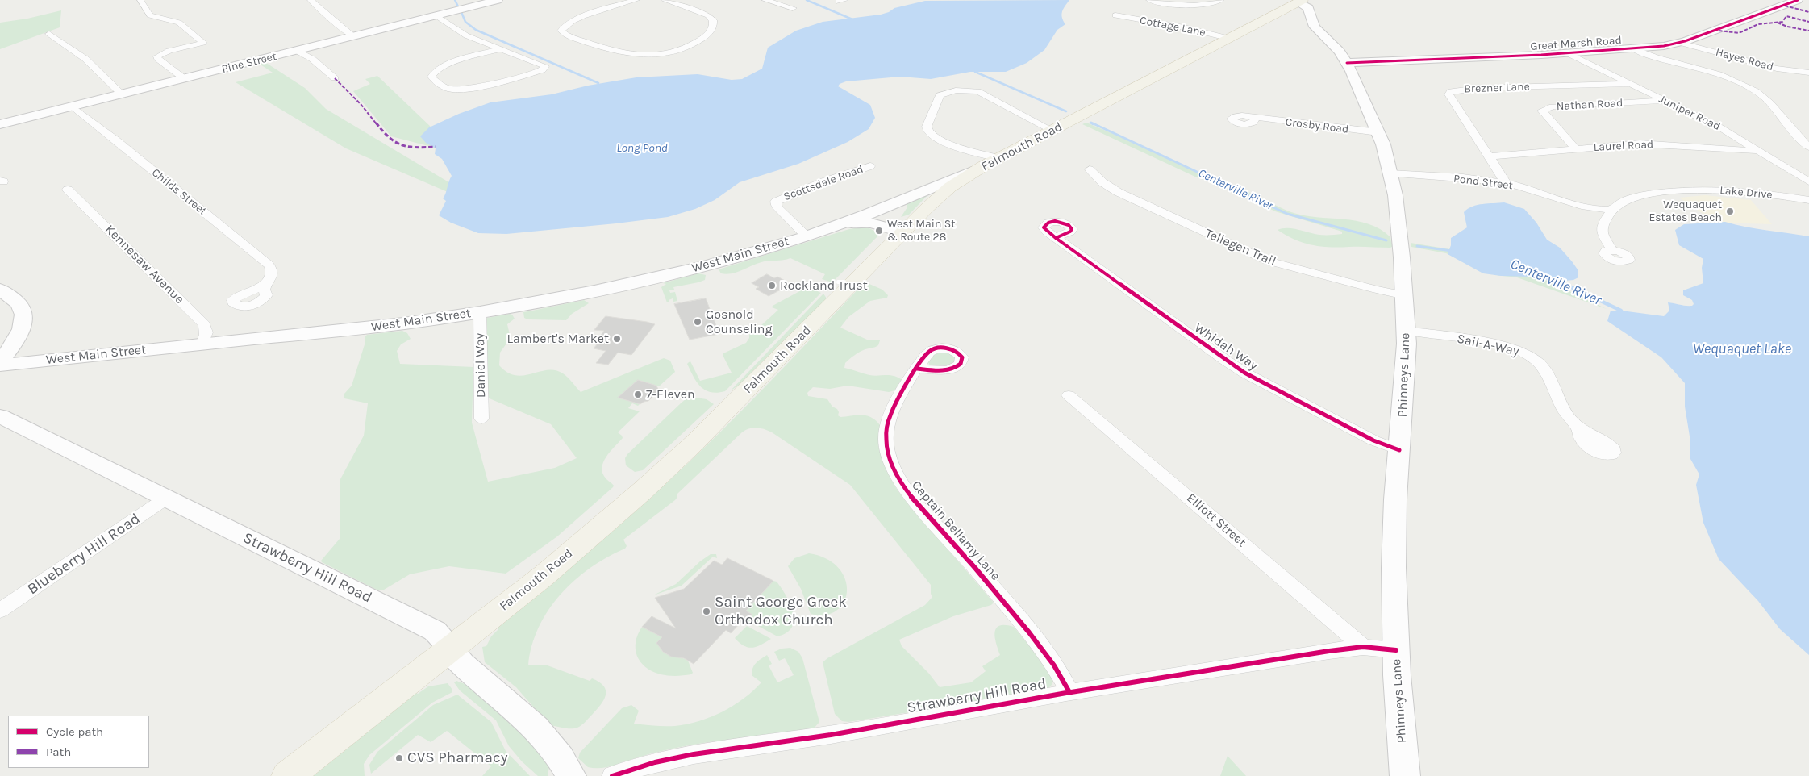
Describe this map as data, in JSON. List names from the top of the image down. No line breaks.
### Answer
{"streets":{"main road":["Great Marsh Road","Pine Street","Falmouth Road","West Main Street","Phinneys Lane","Strawberry Hill Road"],"street":["Cottage Lane","Hayes Road","Brezner Lane","Nathan Road","Juniper Road","Crosby Road","Laurel Road","Pond Street","Scottsdale Road","Childs Street","Lake Drive","Tellegen Trail","Kennesaw Avenue","Sail-A-Way","Whidah Way","Daniel Way","Elliott Street","Captain Bellamy Lane","Blueberry Hill Road"]},"crossings":[["Cottage Lane","Falmouth Road"],["Great Marsh Road","Hayes Road"],["Great Marsh Road","Juniper Road"],["Great Marsh Road","Phinneys Lane"],["Pine Street","Childs Street"],["Brezner Lane","Juniper Road"],["Brezner Lane","Laurel Road"],["Brezner Lane","Pond Street"],["Nathan Road","Juniper Road"],["Nathan Road","Laurel Road"],["Juniper Road","Laurel Road"],["Crosby Road","Phinneys Lane"],["Falmouth Road","West Main Street"],["Falmouth Road","Phinneys Lane"],["Falmouth Road","Strawberry Hill Road"],["Pond Street","Phinneys Lane"],["Scottsdale Road","West Main Street"],["Tellegen Trail","Phinneys Lane"],["West Main Street","Kennesaw Avenue"],["West Main Street","Daniel Way"],["Sail-A-Way","Phinneys Lane"],["Whidah Way","Phinneys Lane"],["Phinneys Lane","Strawberry Hill Road"],["Elliott Street","Strawberry Hill Road"],["Captain Bellamy Lane","Strawberry Hill Road"],["Blueberry Hill Road","Strawberry Hill Road"]],"water":["Long Pond","Centerville River","Wequaquet Lake"],"places":["Wequaquet Estates Beach","West Main St & Route 28","Rockland Trust","Gosnold Counseling","Lambert's Market","7-Eleven","Saint George Greek Orthodox Church","CVS Pharmacy"],"legend":["Cycle path","Path"]}
